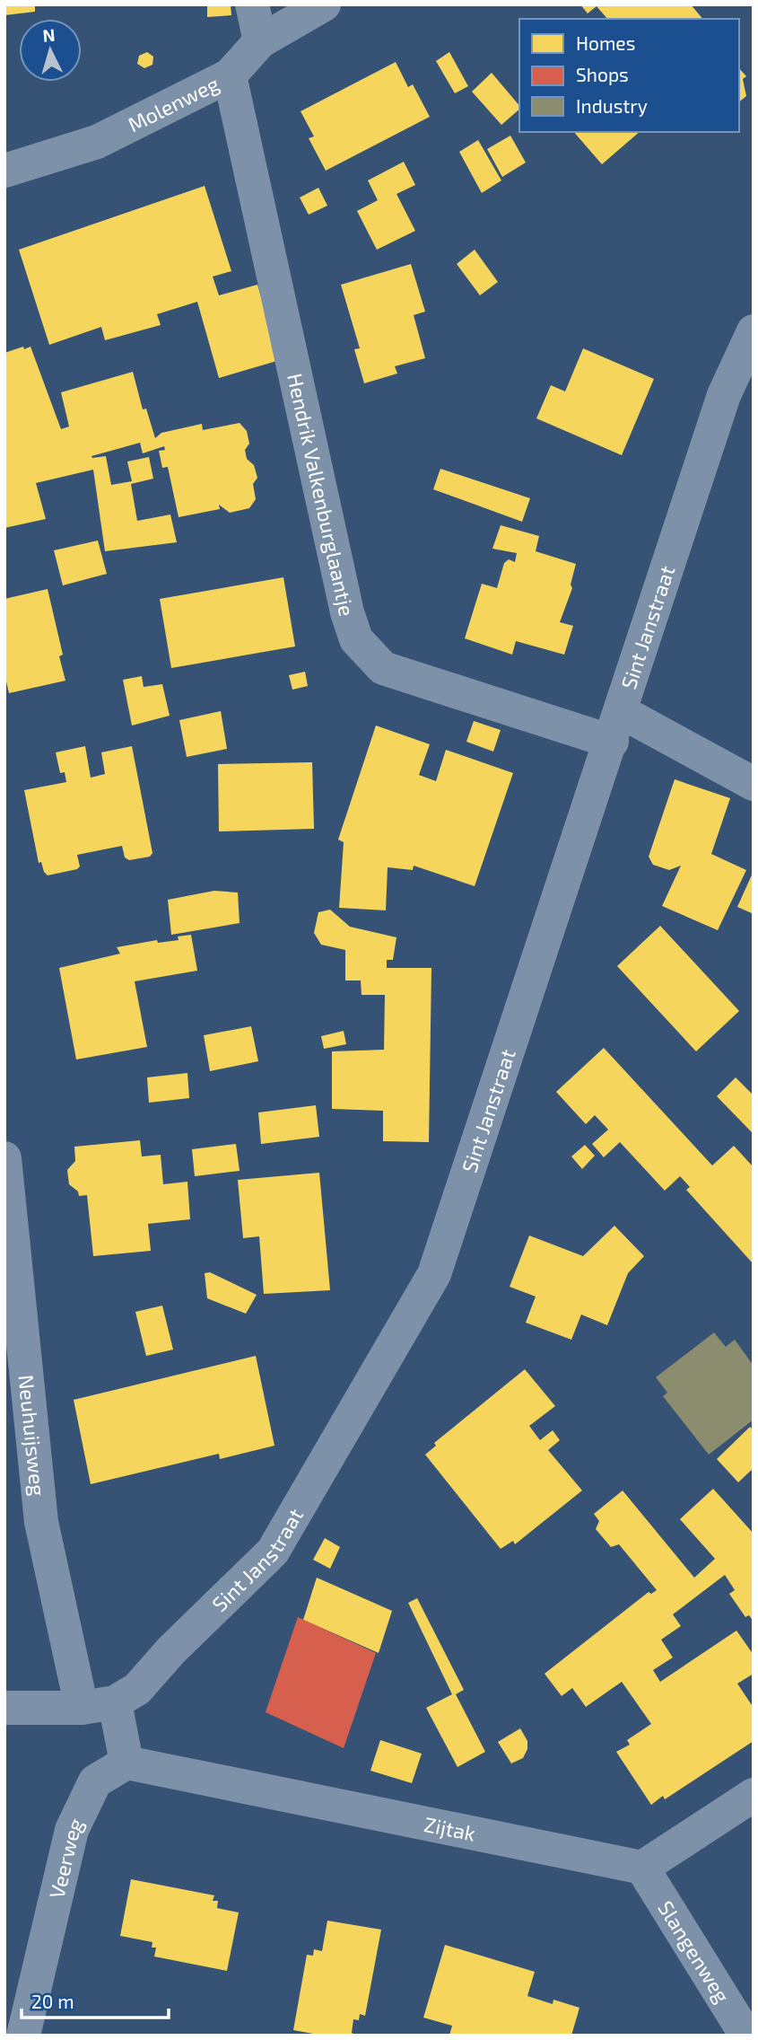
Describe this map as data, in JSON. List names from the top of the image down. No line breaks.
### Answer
{"streets":{"street":["Molenweg","Hendrik Valkenburglaantje","Sint Janstraat","Neuhuijsweg","Zijtak","Veerweg","Slangenweg"]},"crossings":[["Molenweg","Hendrik Valkenburglaantje"],["Hendrik Valkenburglaantje","Sint Janstraat"],["Sint Janstraat","Neuhuijsweg"],["Zijtak","Veerweg"],["Zijtak","Slangenweg"]],"legend":["Homes","Shops","Industry"],"scale_bar":"20 m","north":"top"}
